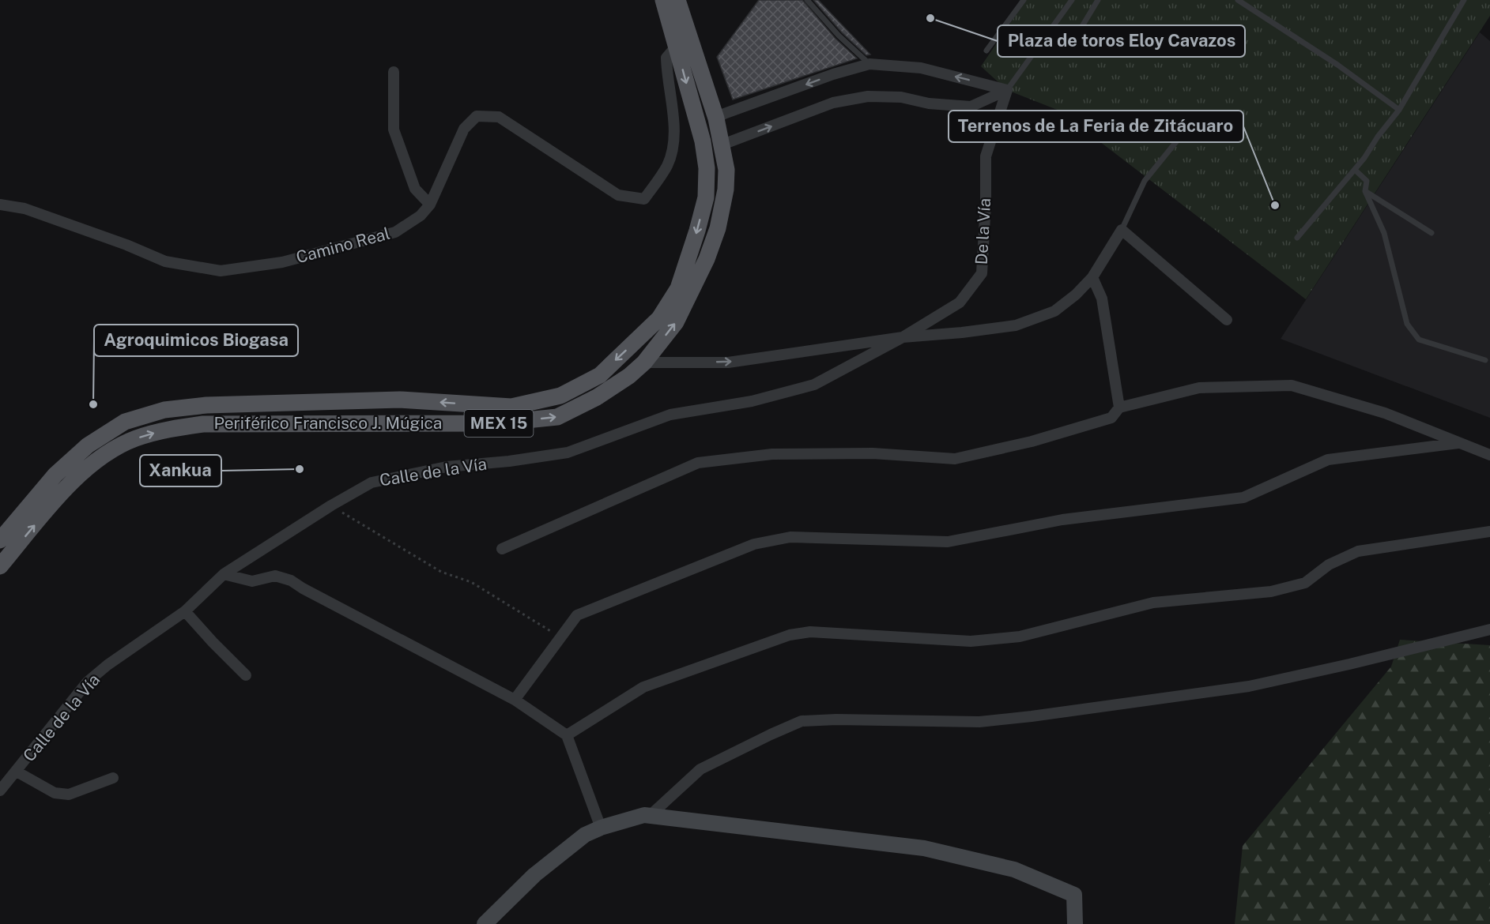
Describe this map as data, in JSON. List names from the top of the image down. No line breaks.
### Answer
{"streets":{"main road":["Periférico Francisco J. Múgica","MEX 15"],"street":["De la Vía","Camino Real","Calle de la Vía"]},"crossings":[["De la Vía","Calle de la Vía"],["Camino Real","Periférico Francisco J. Múgica"]],"places":["Plaza de toros Eloy Cavazos","Terrenos de La Feria de Zitácuaro","Agroquimicos Biogasa","Xankua"]}
